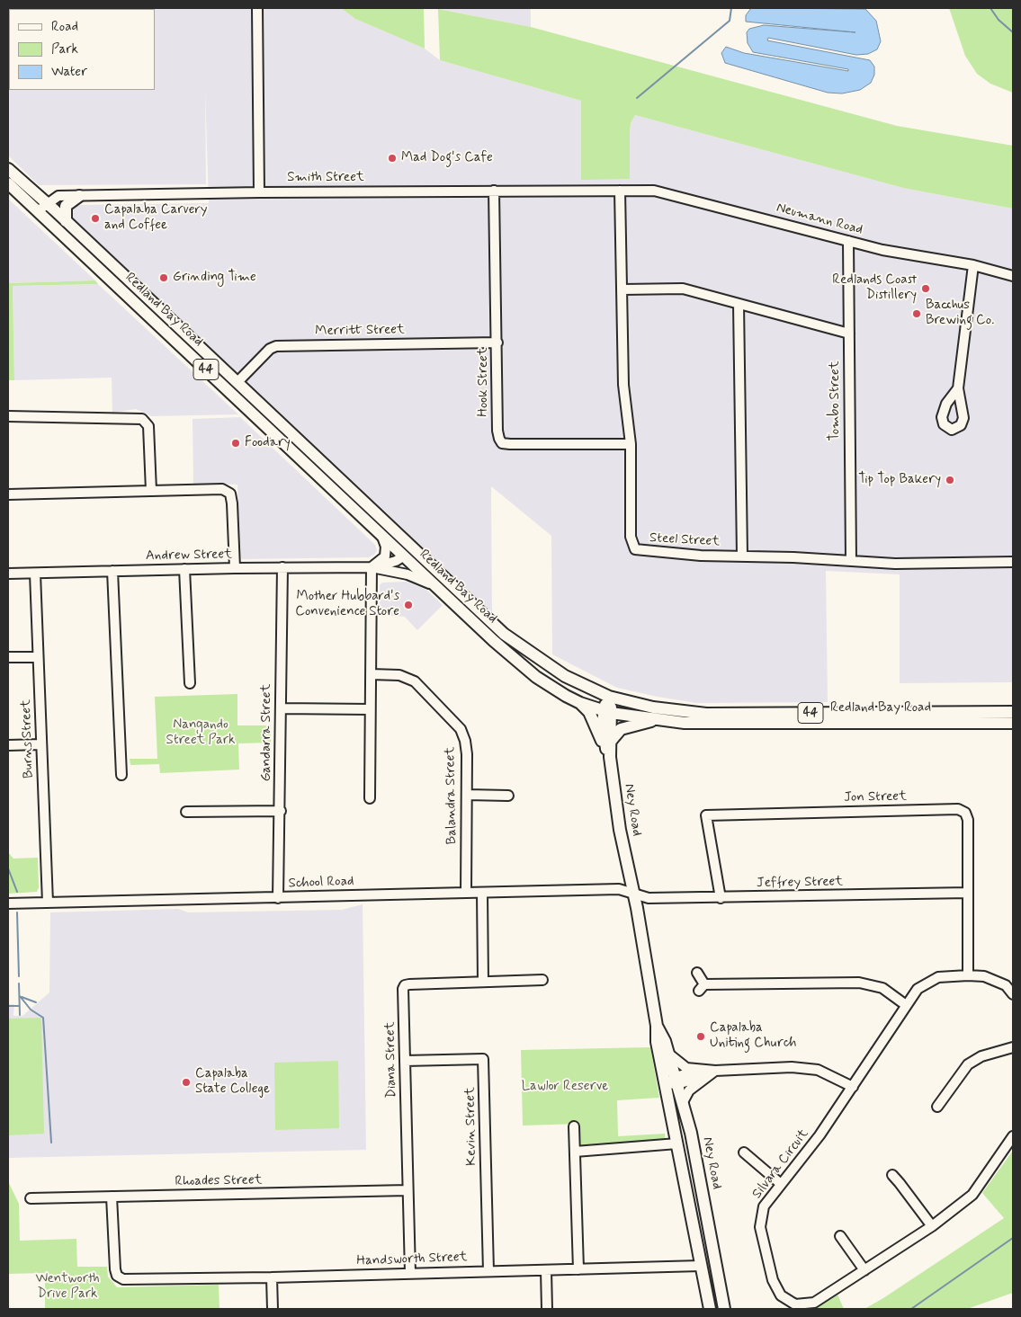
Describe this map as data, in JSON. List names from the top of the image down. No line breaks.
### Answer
{"streets":{"main road":["Redland Bay Road","44","Ney Road"],"street":["Smith Street","Neumann Road","Merritt Street","Hook Street","Tombo Street","Steel Street","Andrew Street","Gandarra Street","Burns Street","Balandra Street","Jon Street","School Road","Jeffrey Street","Diana Street","Kevin Street","Silvara Circuit","Rhoades Street","Handsworth Street"]},"crossings":[["Smith Street","Neumann Road"],["Smith Street","Redland Bay Road"],["Smith Street","Hook Street"],["Smith Street","Steel Street"],["Neumann Road","Tombo Street"],["Neumann Road","Steel Street"],["Redland Bay Road","Merritt Street"],["Redland Bay Road","Andrew Street"],["Redland Bay Road","Ney Road"],["Merritt Street","Hook Street"],["Hook Street","Steel Street"],["Tombo Street","Steel Street"],["Andrew Street","Gandarra Street"],["Andrew Street","Burns Street"],["Gandarra Street","School Road"],["Burns Street","School Road"],["Balandra Street","School Road"],["Jon Street","Jeffrey Street"],["Jon Street","Silvara Circuit"],["Ney Road","School Road"],["Ney Road","Jeffrey Street"],["Ney Road","Handsworth Street"],["School Road","Jeffrey Street"],["Diana Street","Kevin Street"],["Diana Street","Rhoades Street"],["Diana Street","Handsworth Street"],["Kevin Street","Handsworth Street"],["Rhoades Street","Handsworth Street"]],"parks":["Nangando Street Park","Lawlor Reserve","Wentworth Drive Park"],"places":["Mad Dog's Cafe","Capalaba Carvery and Coffee","Grinding Time","Redlands Coast Distillery","Bacchus Brewing Co.","Foodary","Tip Top Bakery","Mother Hubbard's Convenience Store","Capalaba Uniting Church","Capalaba State College"],"legend":["Road","Park","Water"]}
